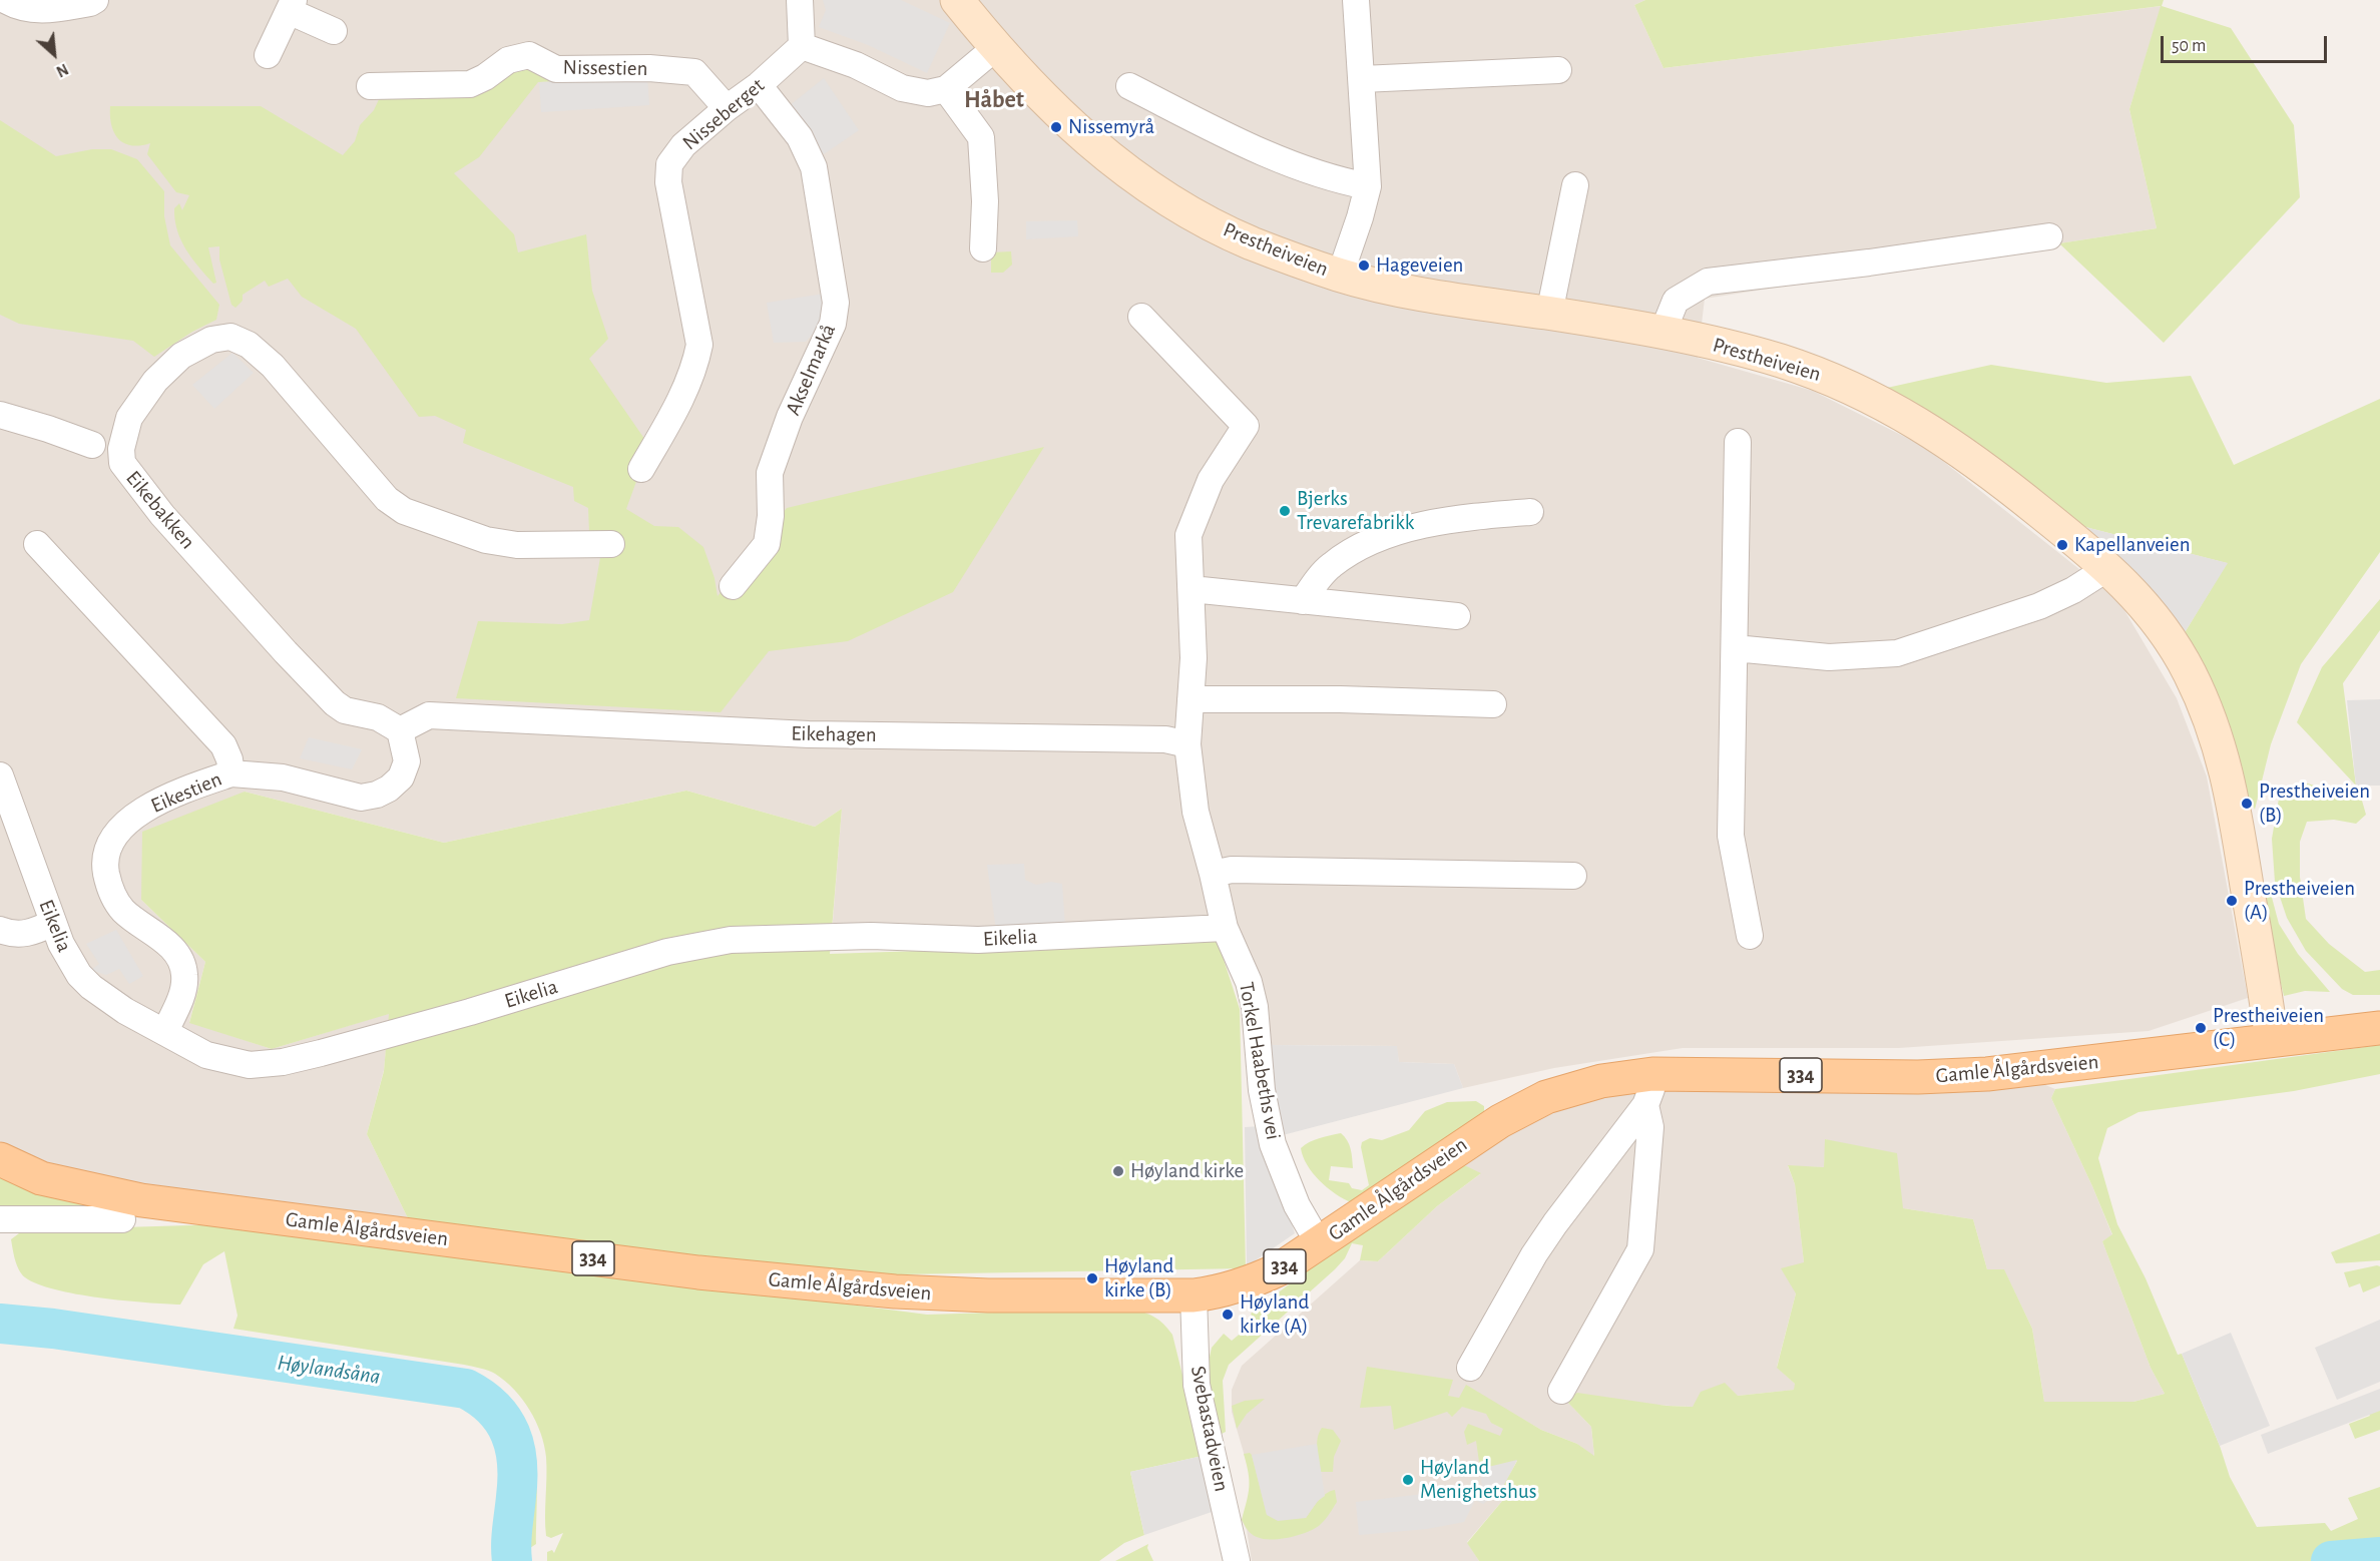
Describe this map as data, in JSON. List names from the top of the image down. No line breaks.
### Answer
{"streets":{"main road":["Gamle Ålgårdsveien","334"],"street":["Nissestien","Nisseberget","Prestheiveien","Akselmarkå","Eikebakken","Eikehagen","Eikestien","Eikelia","Torkel Haabeths vei","Svebastadveien"]},"crossings":[["Nissestien","Nisseberget"],["Nisseberget","Akselmarkå"],["Prestheiveien","Gamle Ålgårdsveien"],["Eikebakken","Eikehagen"],["Eikehagen","Torkel Haabeths vei"],["Eikestien","Eikelia"],["Eikelia","Torkel Haabeths vei"],["Torkel Haabeths vei","Gamle Ålgårdsveien"],["Gamle Ålgårdsveien","Svebastadveien"]],"districts":["Håbet"],"water":["Høylandsåna"],"places":["Nissemyrå","Hageveien","Bjerks Trevarefabrikk","Kapellanveien","Prestheiveien (B)","Prestheiveien (A)","Prestheiveien (C)","Høyland kirke","Høyland kirke (B)","Høyland kirke (A)","Høyland Menighetshus"],"scale_bar":"50 m","north":"bottom right"}
